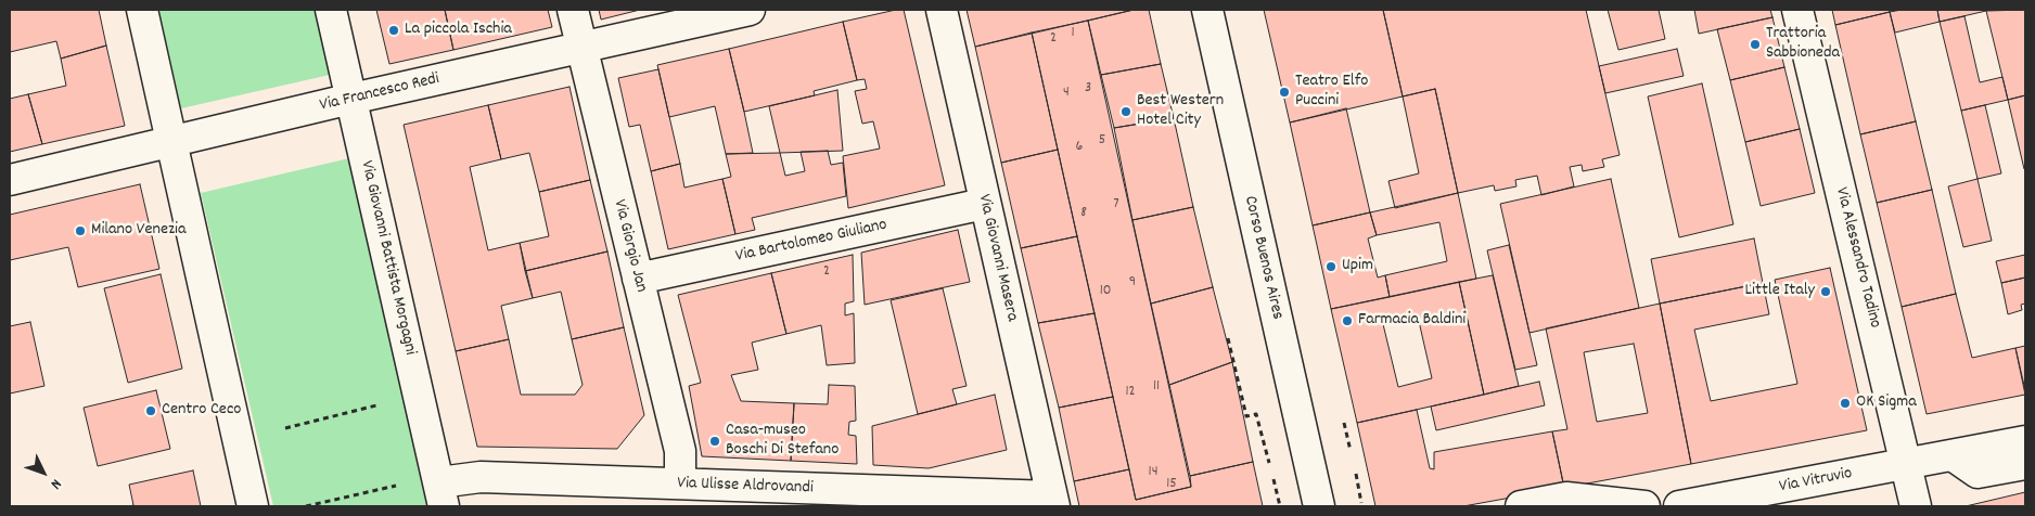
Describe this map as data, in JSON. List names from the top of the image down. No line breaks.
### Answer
{"streets":{"street":["Via Francesco Redi","Via Bartolomeo Giuliano","Via Giorgio Jan","Via Giovanni Battista Morgagni","Via Giovanni Masera","Corso Buenos Aires","Via Alessandro Tadino","Via Vitruvio","Via Ulisse Aldrovandi"]},"crossings":[["Via Francesco Redi","Via Giorgio Jan"],["Via Francesco Redi","Via Giovanni Battista Morgagni"],["Via Bartolomeo Giuliano","Via Giorgio Jan"],["Via Bartolomeo Giuliano","Via Giovanni Masera"],["Via Giorgio Jan","Via Ulisse Aldrovandi"],["Via Giovanni Battista Morgagni","Via Ulisse Aldrovandi"],["Via Giovanni Masera","Via Ulisse Aldrovandi"],["Via Alessandro Tadino","Via Vitruvio"]],"places":["La piccola Ischia","Trattoria Sabbioneda","Teatro Elfo Puccini","Best Western Hotel City","Milano Venezia","Upim","Little Italy","Farmacia Baldini","OK Sigma","Centro Ceco","Casa-museo Boschi Di Stefano"],"house_numbers":["1","2","3","4","5","6","7","8","2","9","10","11","12","14","15"],"north":"bottom right"}
